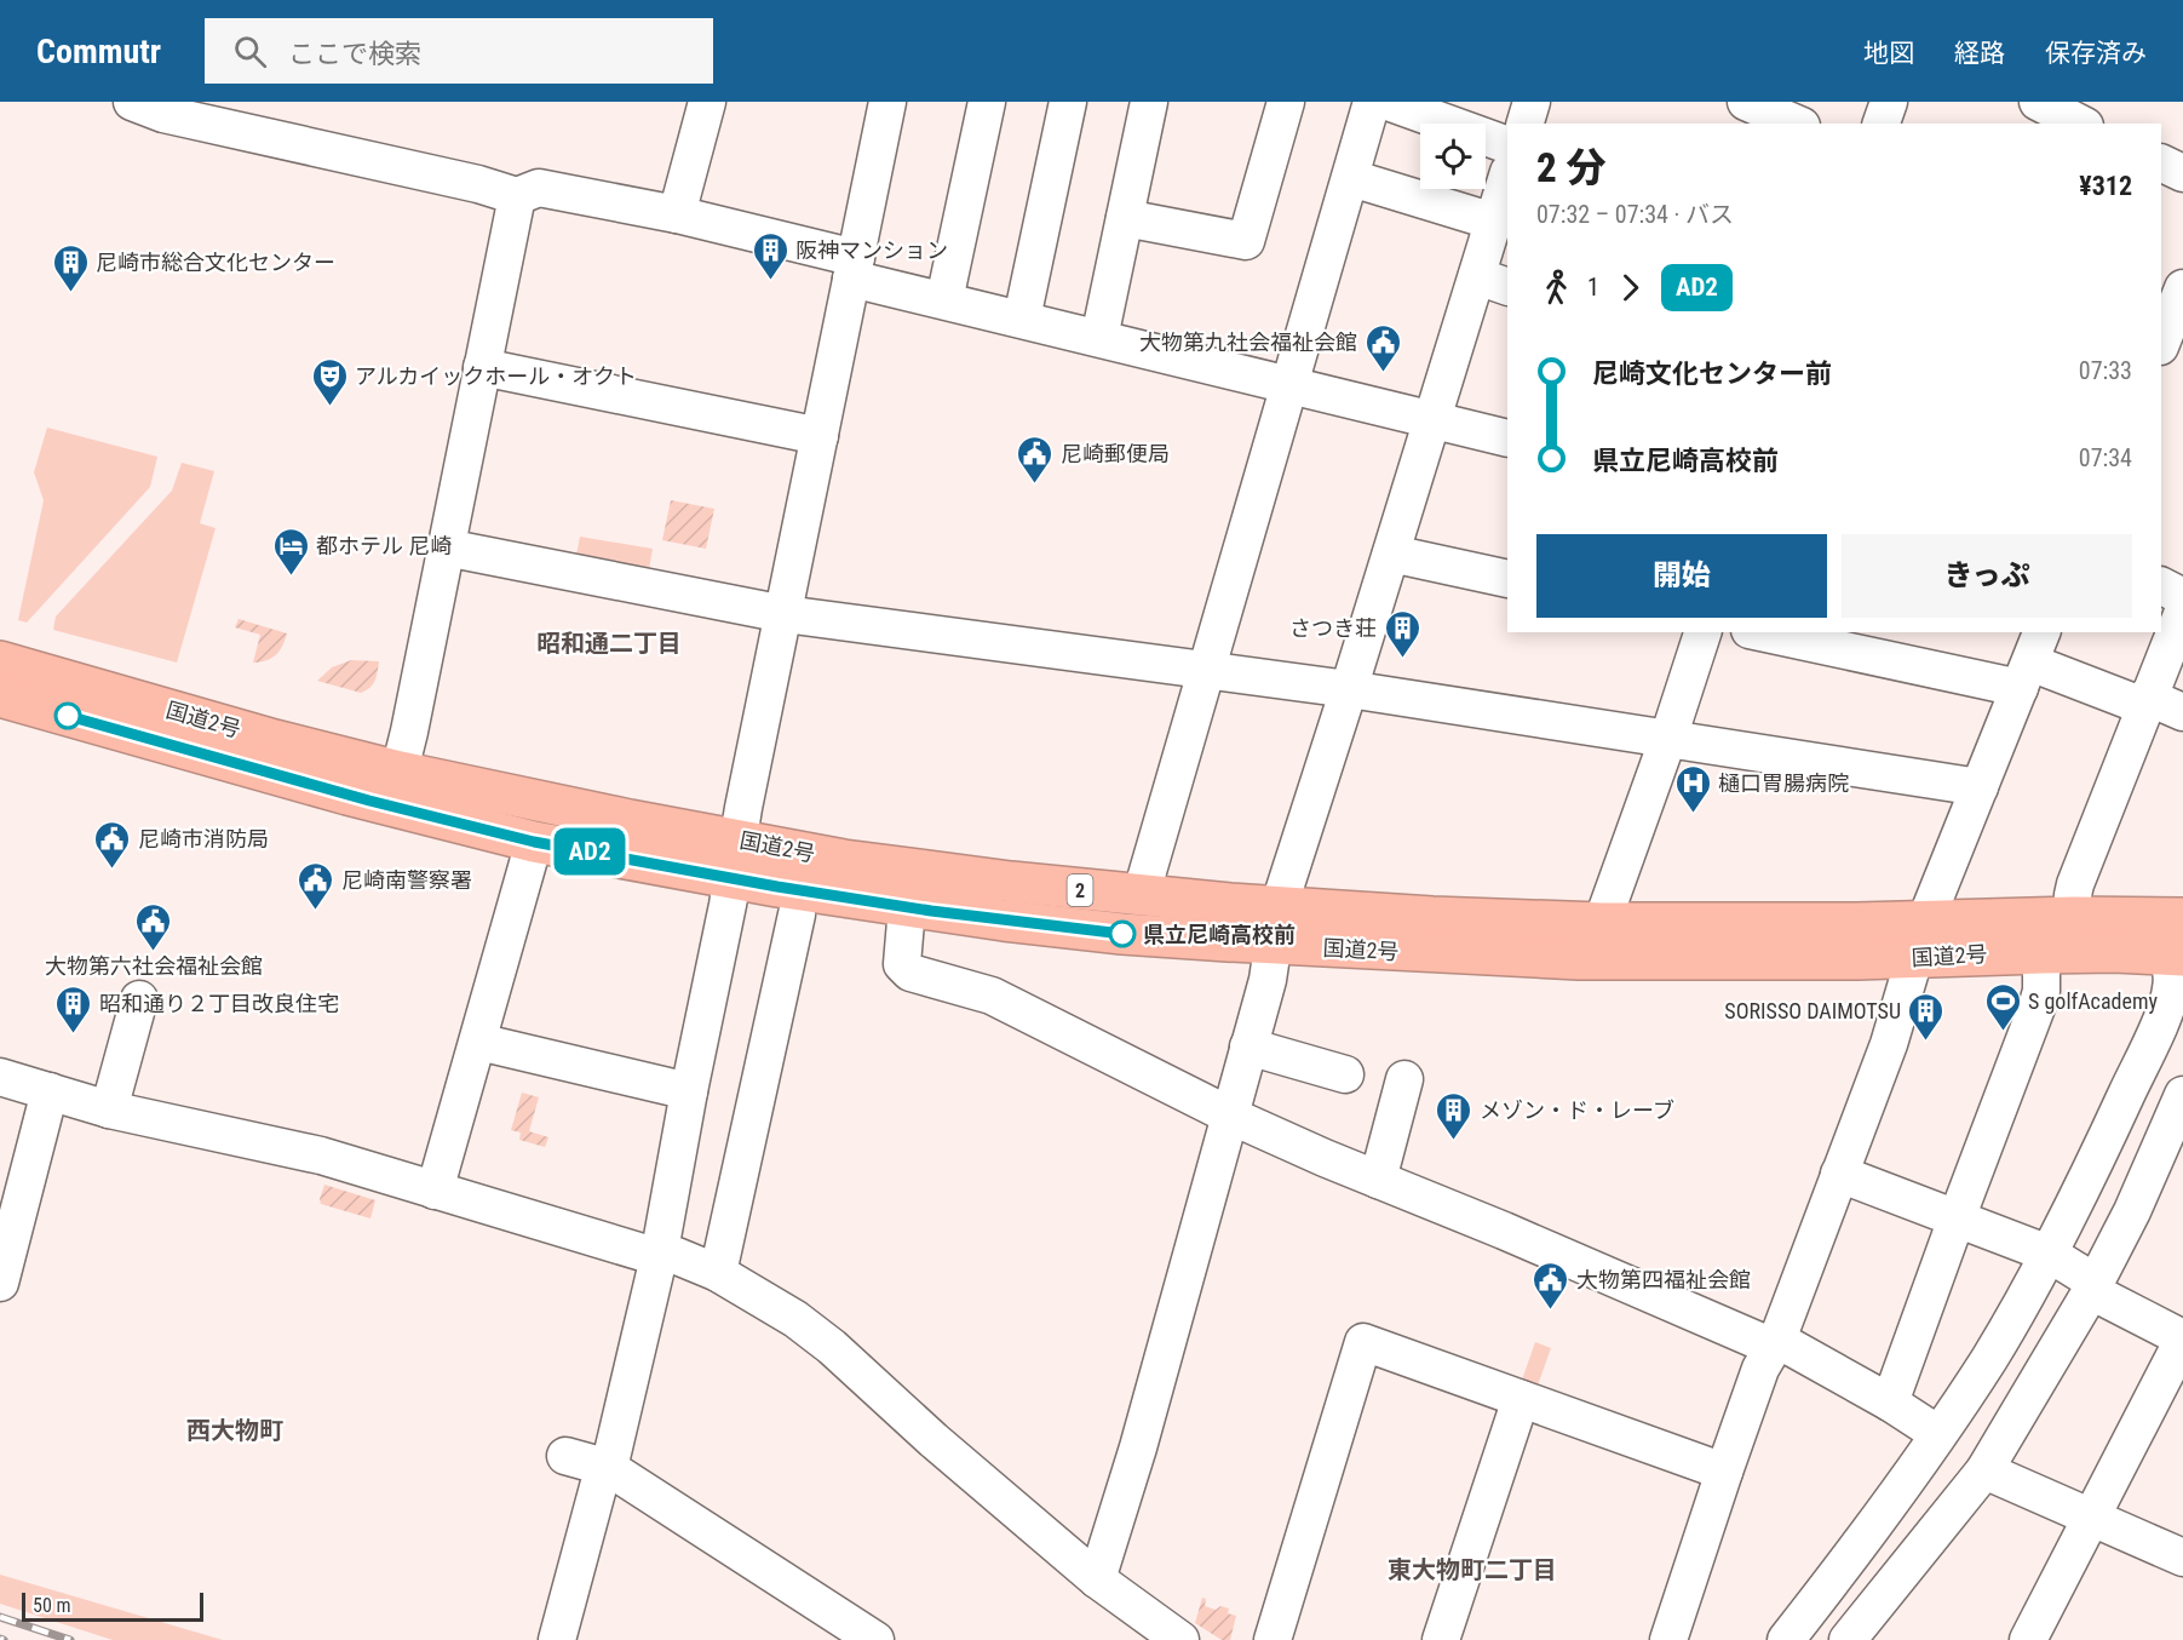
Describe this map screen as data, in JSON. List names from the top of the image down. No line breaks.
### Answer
{"streets":{"highway":["国道2号","2"]},"districts":["昭和通二丁目","西大物町","東大物町二丁目"],"places":{"building":["阪神マンション","尼崎市総合文化センター","さつき荘","昭和通り２丁目改良住宅","SORISSO DAIMOTSU","メゾン・ド・レーブ"],"public building":["大物第九社会福祉会館","尼崎郵便局","尼崎市消防局","尼崎南警察署","大物第六社会福祉会館","大物第四福祉会館"],"theatre":["アルカイックホール・オクト"],"hotel":["都ホテル 尼崎"],"hospital":["樋口胃腸病院"],"other":["県立尼崎高校前"],"sports":["S golfAcademy"]},"lines":["bus line AD2"],"scale_bar":"50 m","page":{"header":"Commutr","search":"ここで検索","nav":["地図","経路","保存済み"],"on_map":"AD2","heading":["2 分","07:32 – 07:34 · バス","¥312"],"legs":["1","AD2"],"list":[{"name":"尼崎文化センター前","value":"07:33"},{"name":"県立尼崎高校前","value":"07:34"}],"buttons":["開始","きっぷ"],"scale":"50 m"}}
